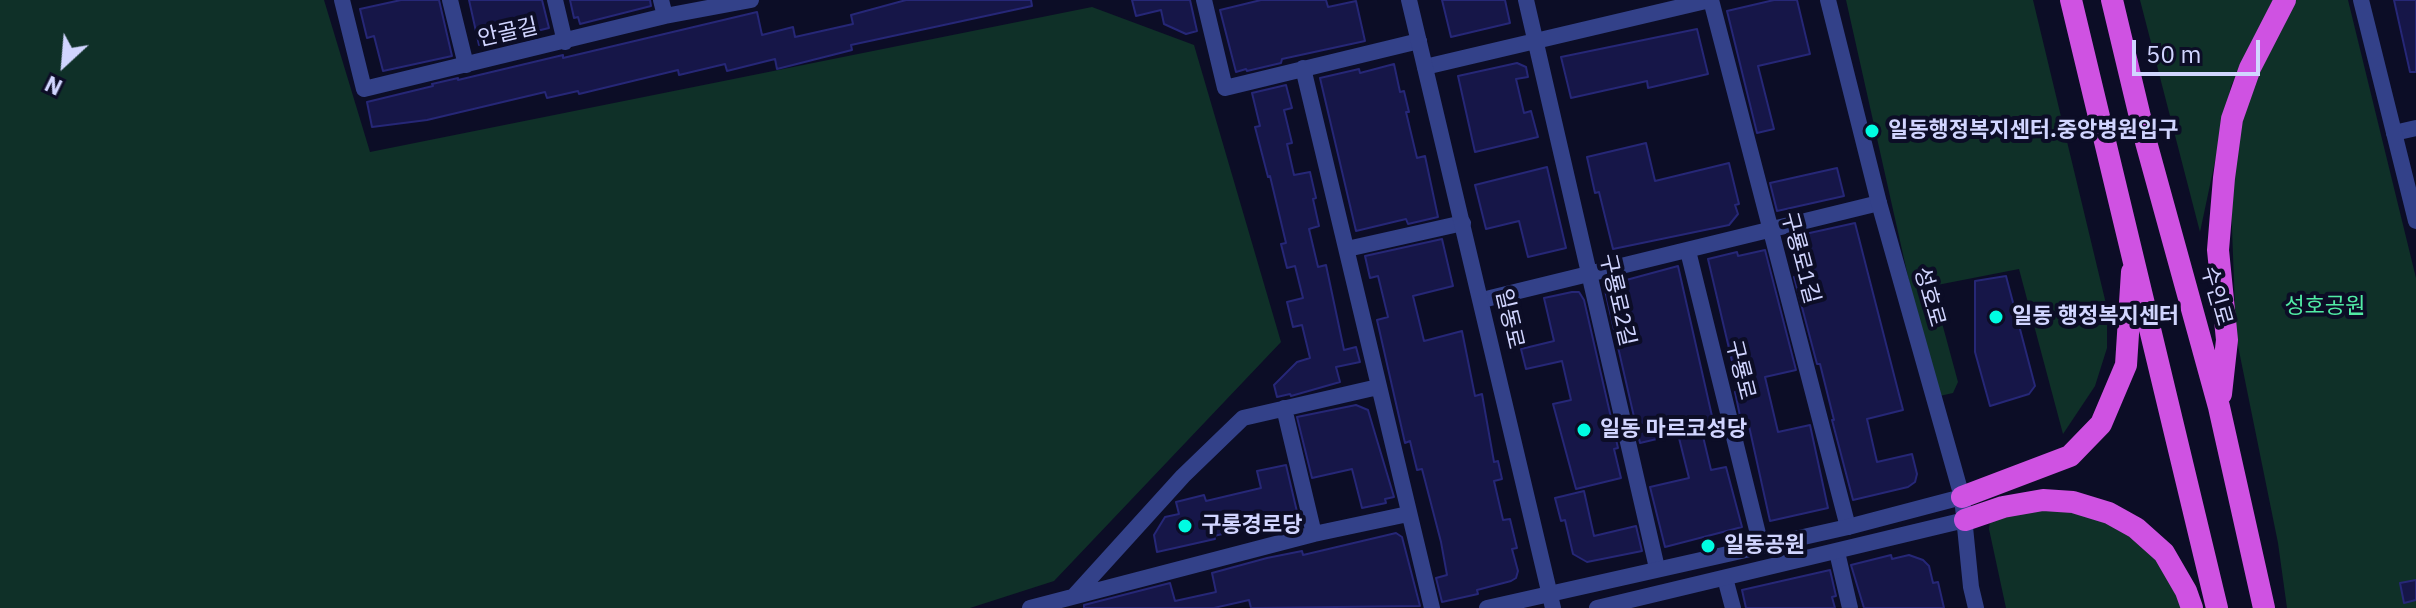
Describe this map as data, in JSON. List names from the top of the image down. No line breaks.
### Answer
{"streets":{"highway":["수인로"],"street":["안골길","구룡로1길","성호로","구룡로2길","일동로","구룡로"]},"parks":["성호공원"],"places":["일동행정복지센터.중앙병원입구","일동 행정복지센터","일동 마르코성당","구롱경로당","일동공원"],"scale_bar":"50 m","north":"bottom left"}
